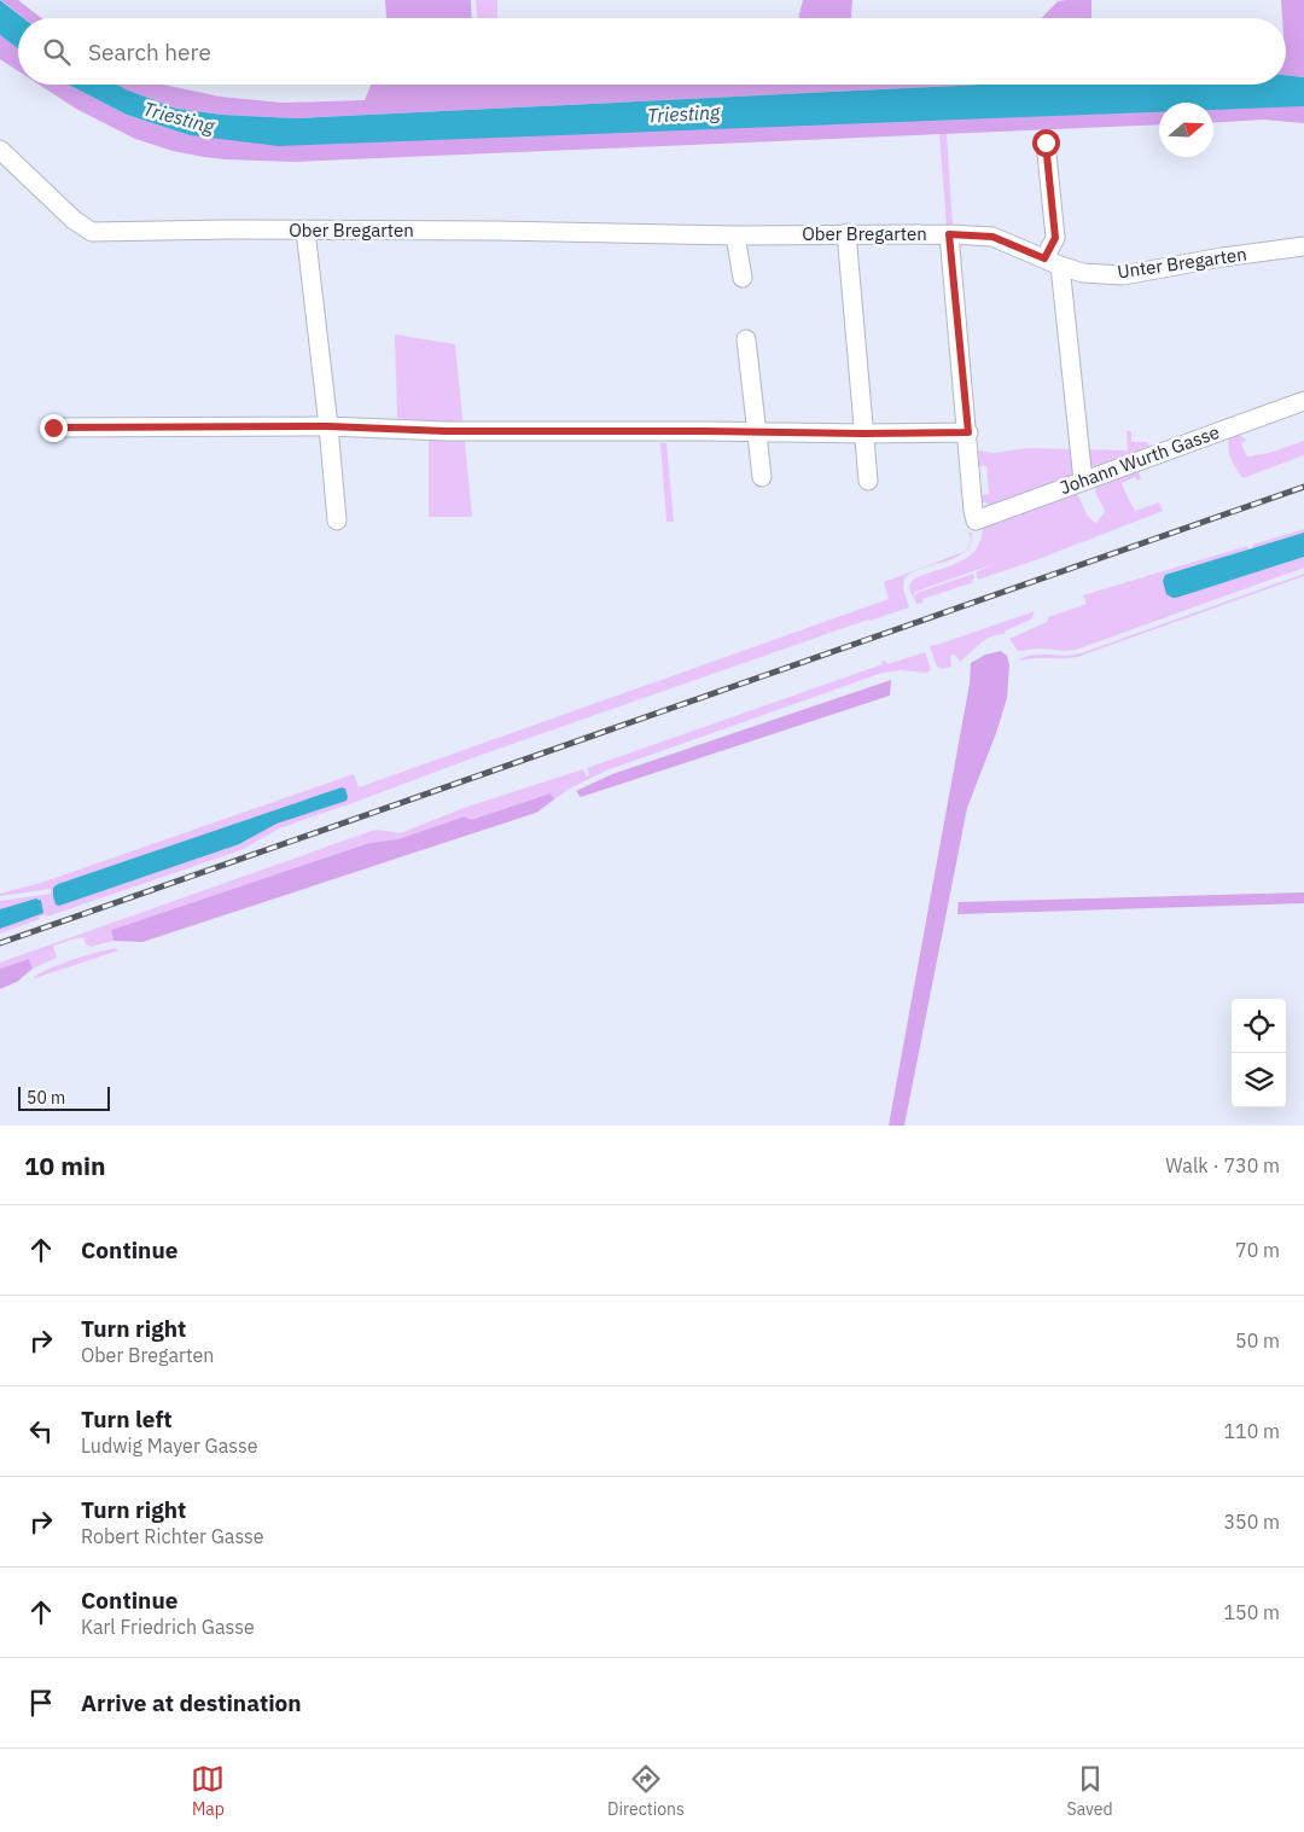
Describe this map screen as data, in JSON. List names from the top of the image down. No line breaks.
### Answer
{"streets":{"street":["Ober Bregarten","Unter Bregarten","Johann Wurth Gasse"]},"crossings":[["Ober Bregarten","Unter Bregarten"]],"water":["Triesting"],"scale_bar":"50 m","north":"right","page":{"search":"Search here","scale":"50 m","heading":["10 min","Walk · 730 m"],"list":[["Continue","70 m"],["Turn right","Ober Bregarten","50 m"],["Turn left","Ludwig Mayer Gasse","110 m"],["Turn right","Robert Richter Gasse","350 m"],["Continue","Karl Friedrich Gasse","150 m"],"Arrive at destination"],"nav":["Map","Directions","Saved"]}}
